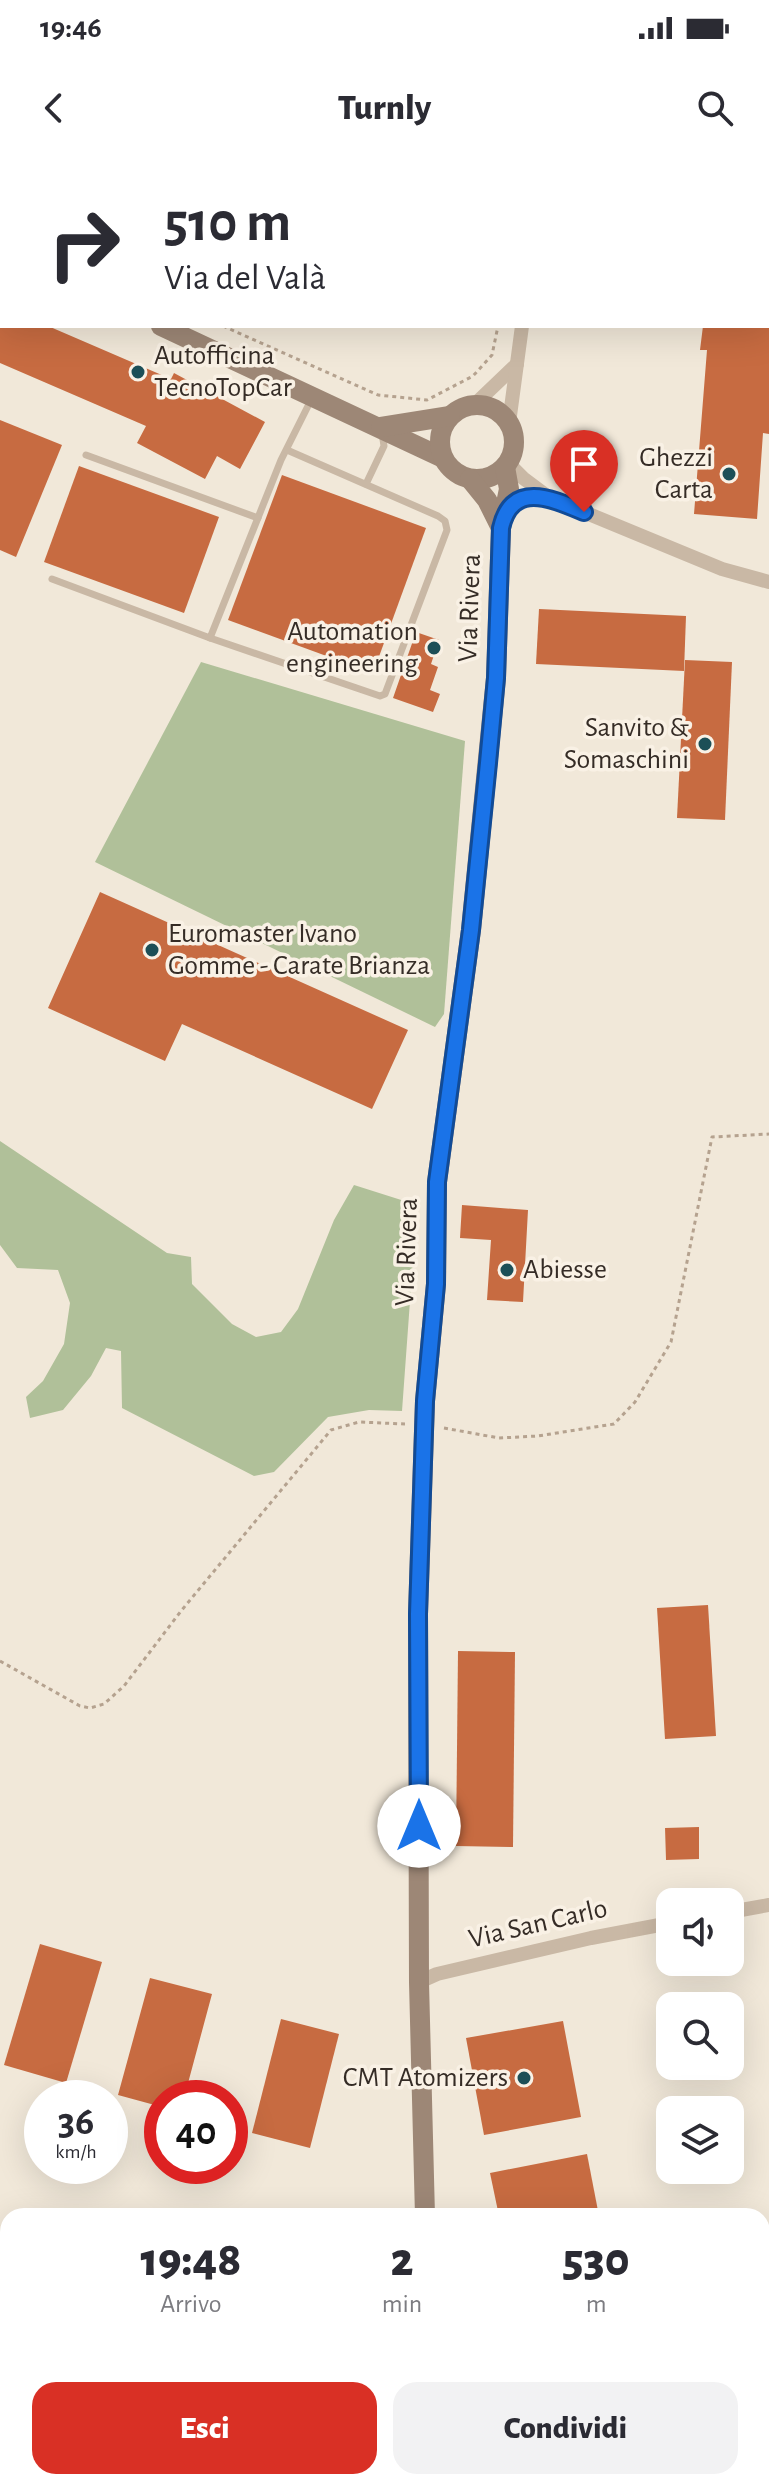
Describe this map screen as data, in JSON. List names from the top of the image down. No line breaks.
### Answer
{"streets":{"street":["Via Rivera","Via San Carlo"]},"crossings":[["Via Rivera","Via San Carlo"]],"places":["Autofficina TecnoTopCar","Ghezzi Carta","Automation engineering","Sanvito & Somaschini","Euromaster Ivano Gomme - Carate Brianza","Abiesse","CMT Atomizers"],"page":{"status":"19:46","header":"Turnly","turn":["510 m","Via del Valà"],"speed":"36 km/h","limit":"40","eta":["19:48","Arrivo","2","min","530","m"],"buttons":["Esci","Condividi"]}}
